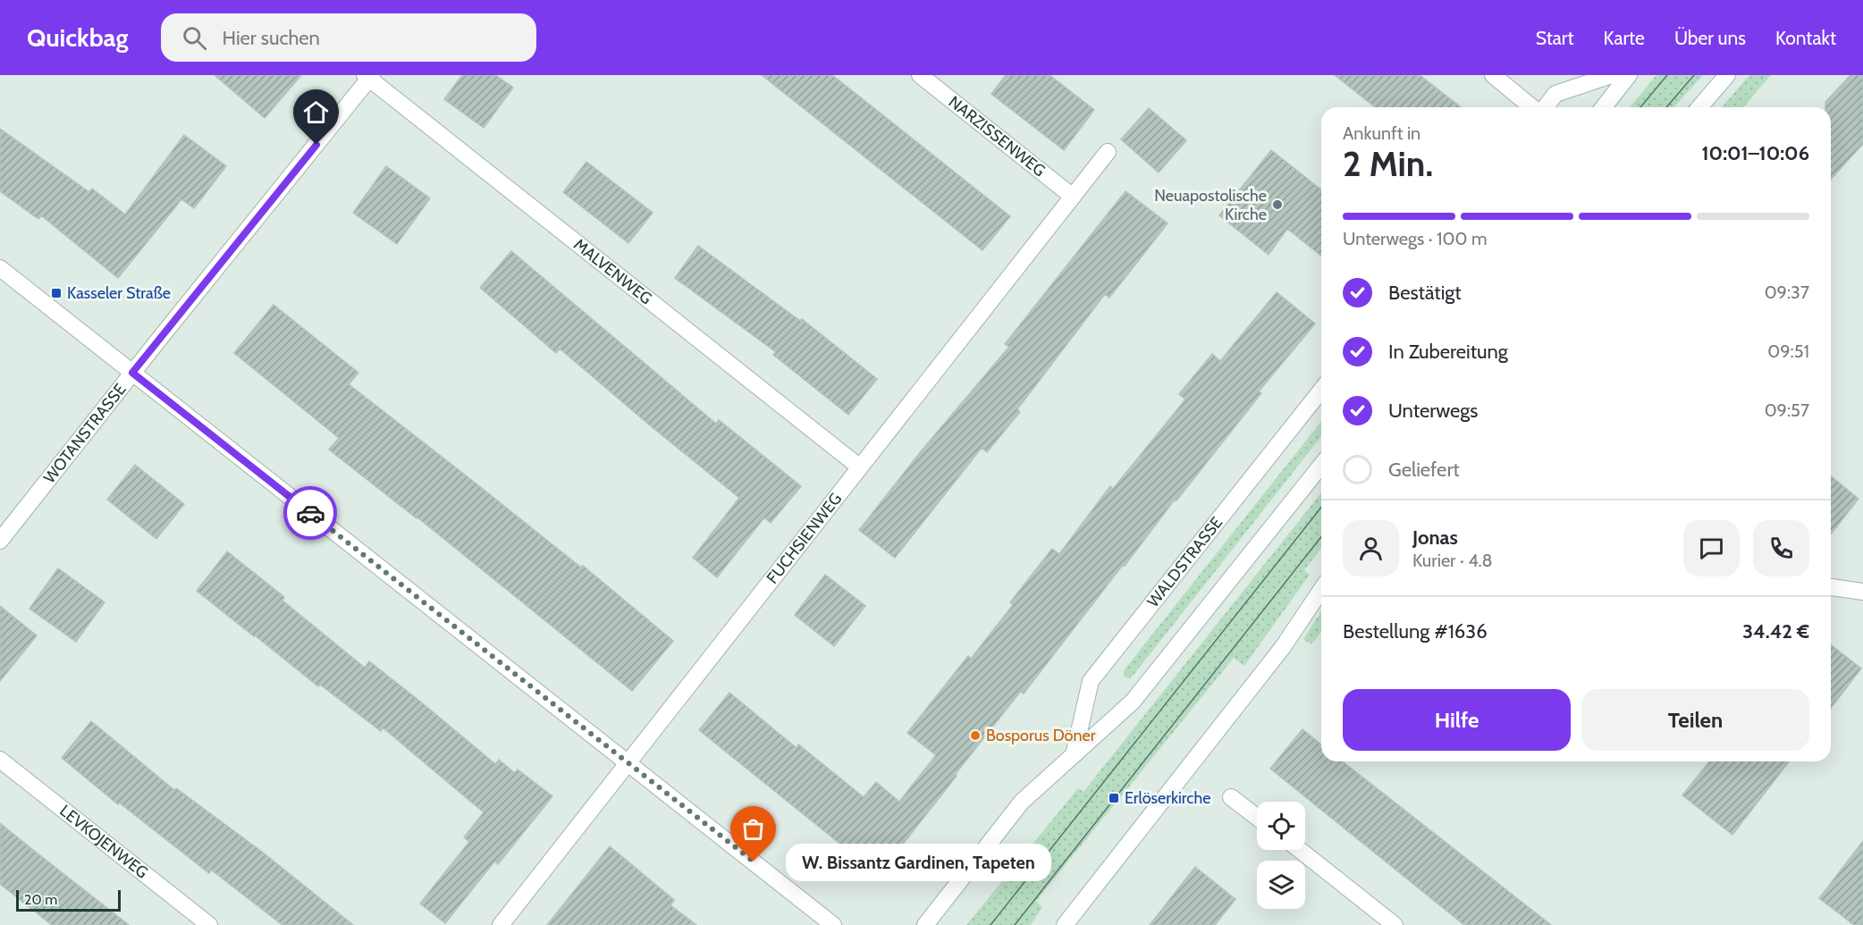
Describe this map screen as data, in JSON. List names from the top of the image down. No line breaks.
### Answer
{"streets":{"street":["NARZISSENWEG","MALVENWEG","WOTANSTRASSE","FUCHSIENWEG","WALDSTRASSE","LEVKOJENWEG"]},"crossings":[["NARZISSENWEG","FUCHSIENWEG"],["MALVENWEG","WOTANSTRASSE"],["MALVENWEG","FUCHSIENWEG"]],"places":{"other":["Neuapostolische Kirche","Bosporus Döner","W. Bissantz Gardinen, Tapeten"],"transit":["Kasseler Straße","Erlöserkirche"]},"scale_bar":"20 m","page":{"header":"Quickbag","search":"Hier suchen","nav":["Start","Karte","Über uns","Kontakt"],"heading":["2 Min.","Ankunft in","10:01–10:06"],"panel":["Jonas","Kurier · 4.8","Bestellung #1636","34.42 €"],"bar":"Unterwegs · 100 m","list":[["Bestätigt","09:37"],["In Zubereitung","09:51"],["Unterwegs","09:57"],"Geliefert"],"buttons":["Hilfe","Teilen"],"bubble":"W. Bissantz Gardinen, Tapeten","scale":"20 m"}}
